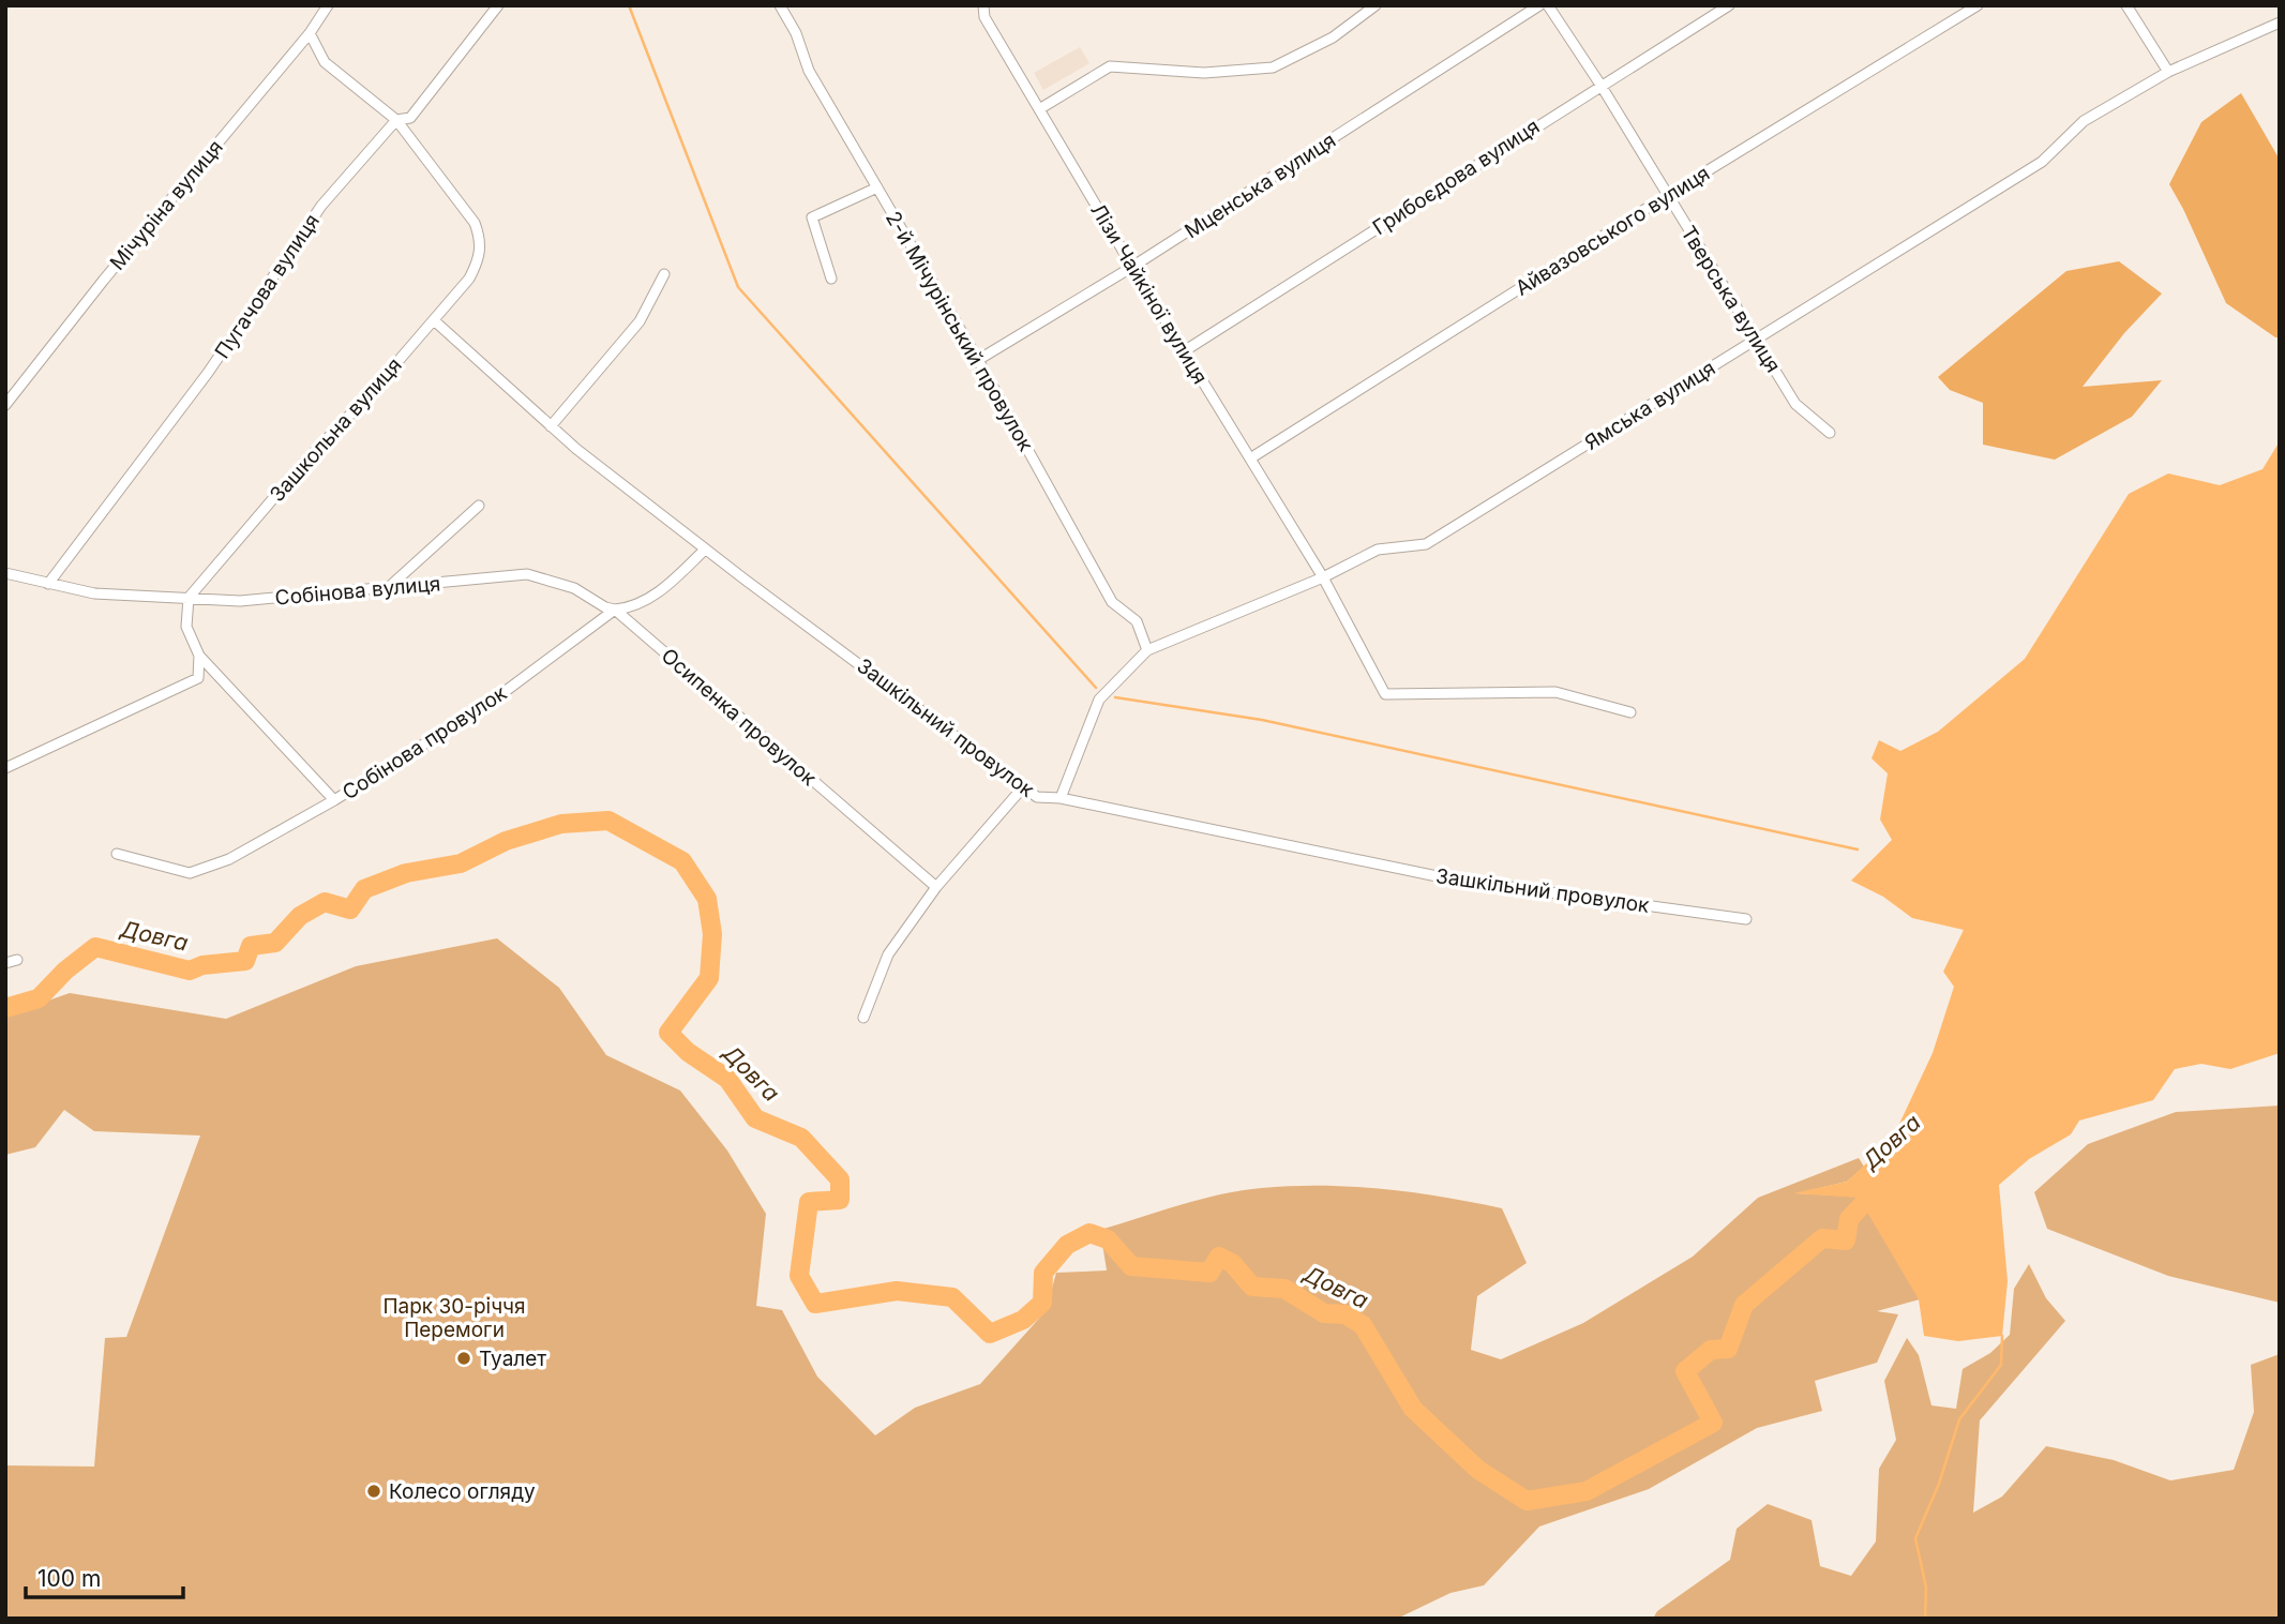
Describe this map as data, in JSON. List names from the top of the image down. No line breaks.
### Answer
{"streets":{"street":["Грибоєдова вулиця","Мценська вулиця","Мічуріна вулиця","Айвазовського вулиця","Пугачова вулиця","Лізи Чайкіної вулиця","Тверська вулиця","2-й Мічурінський провулок","Ямська вулиця","Зашкольна вулиця","Собінова вулиця","Осипенка провулок","Зашкільний провулок","Собінова провулок"]},"crossings":[["Грибоєдова вулиця","Лізи Чайкіної вулиця"],["Грибоєдова вулиця","Тверська вулиця"],["Мценська вулиця","Лізи Чайкіної вулиця"],["Мценська вулиця","2-й Мічурінський провулок"],["Айвазовського вулиця","Лізи Чайкіної вулиця"],["Айвазовського вулиця","Тверська вулиця"],["Пугачова вулиця","Зашкольна вулиця"],["Лізи Чайкіної вулиця","Ямська вулиця"],["Тверська вулиця","Ямська вулиця"],["2-й Мічурінський провулок","Ямська вулиця"],["Ямська вулиця","Зашкільний провулок"],["Зашкольна вулиця","Собінова вулиця"],["Зашкольна вулиця","Зашкільний провулок"],["Собінова вулиця","Осипенка провулок"],["Осипенка провулок","Собінова провулок"],["Зашкільний провулок","Собінова провулок"]],"water":["Довга"],"parks":["Парк 30-річчя Перемоги"],"places":["Туалет","Колесо огляду"],"scale_bar":"100 m"}
